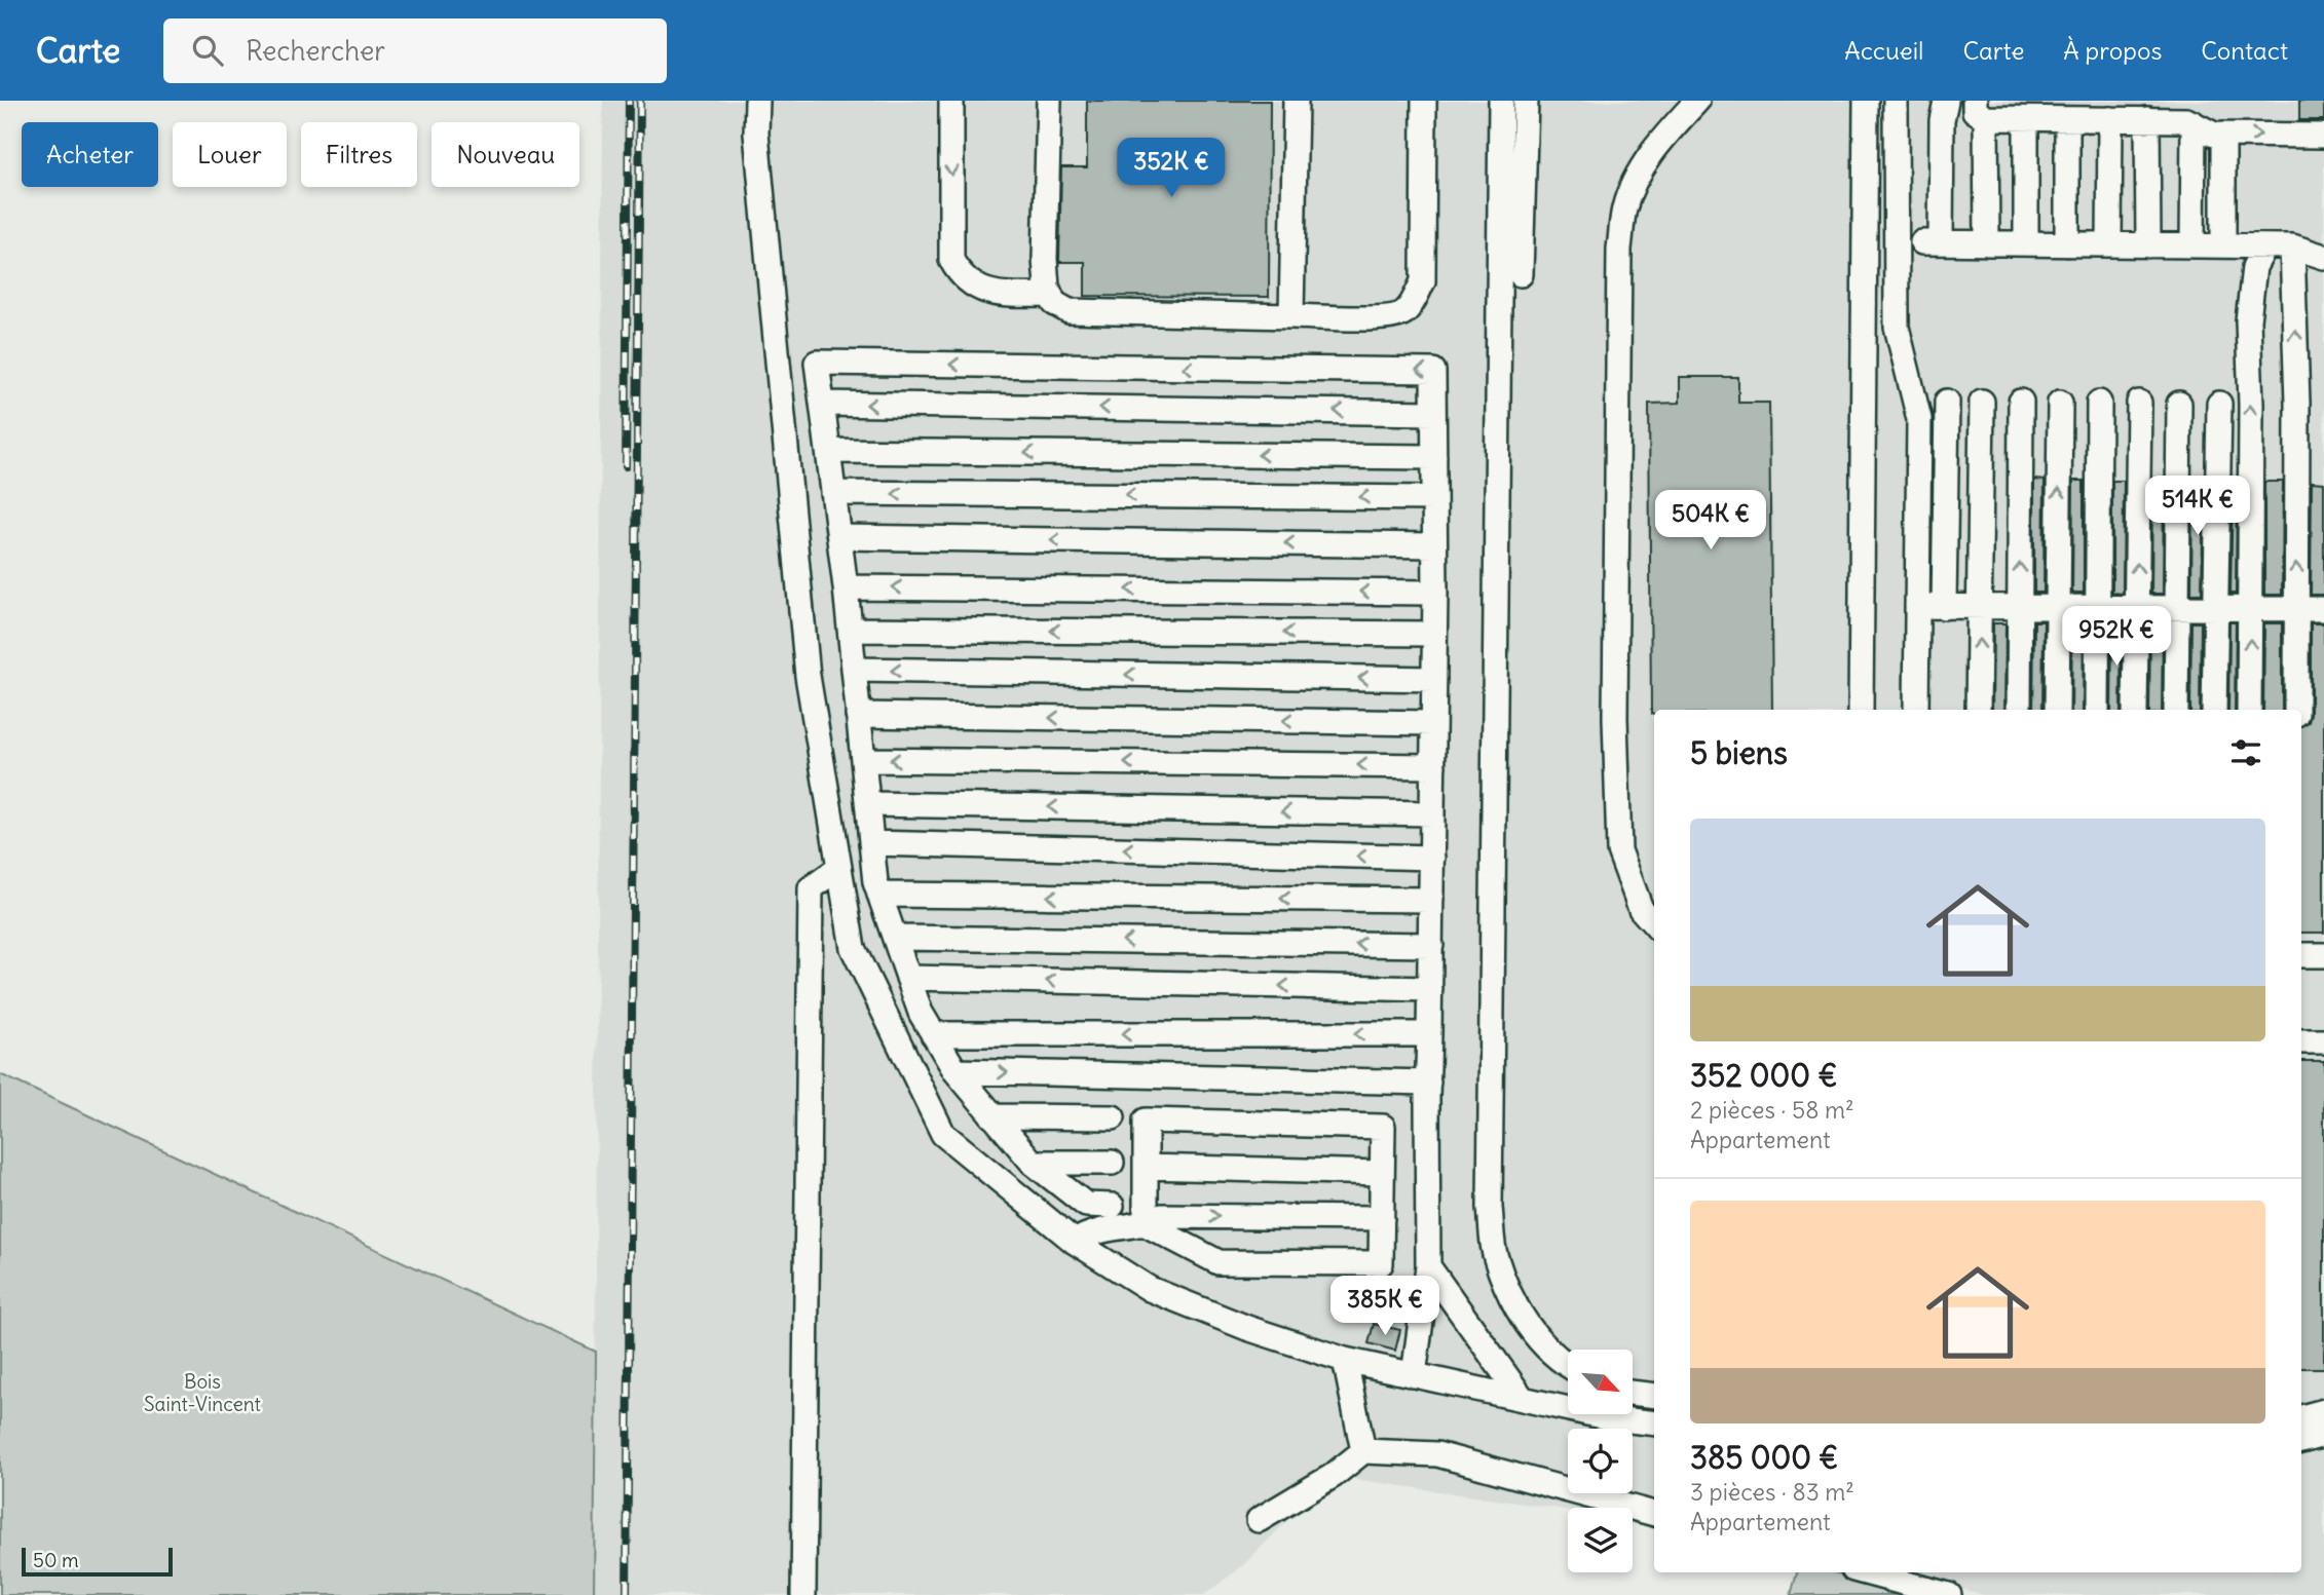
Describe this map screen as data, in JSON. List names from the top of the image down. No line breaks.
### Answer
{"parks":["Bois Saint-Vincent"],"scale_bar":"50 m","north":"bottom right","page":{"header":"Carte","search":"Rechercher","nav":["Accueil","Carte","À propos","Contact"],"chip":["Acheter","Louer","Filtres","Nouveau"],"price":["352K €","514K €","504K €","952K €","385K €"],"heading":"5 biens","list":[{"name":"352 000 €","note":"2 pièces · 58 m² · Appartement"},{"name":"385 000 €","note":"3 pièces · 83 m² · Appartement"}],"scale":"50 m"}}
